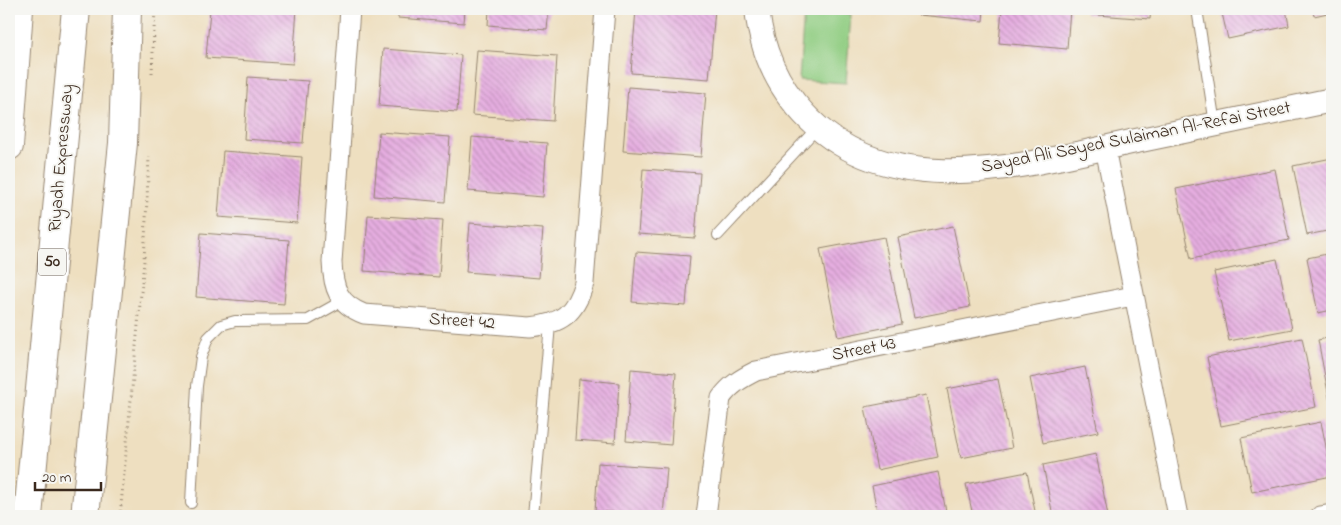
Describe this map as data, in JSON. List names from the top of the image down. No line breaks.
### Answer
{"streets":{"highway":["Riyadh Expressway","50"],"street":["Sayed Ali Sayed Sulaiman Al-Refai Street","Street 42","Street 43"]},"scale_bar":"20 m"}
